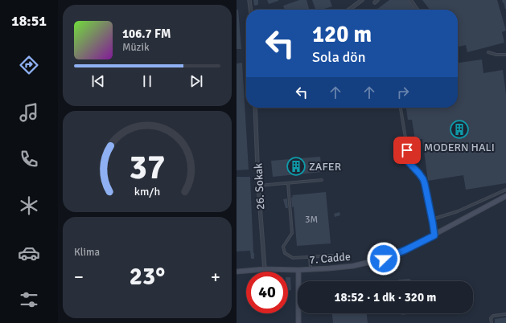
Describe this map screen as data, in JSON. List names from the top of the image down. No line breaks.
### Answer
{"streets":{"street":["26. Sokak","7. Cadde"]},"crossings":[["26. Sokak","7. Cadde"]],"places":{"building":["MODERN HALI","ZAFER"]},"house_numbers":["3M"],"page":{"tabs":"18:51","turn":["120 m","Sola dön"],"song":["106.7 FM","Müzik"],"tile":"Klima","heat":["−","23°","+"],"limit":"40","trip":"18:52 · 1 dk · 320 m","gauge":["37","km/h"]}}
